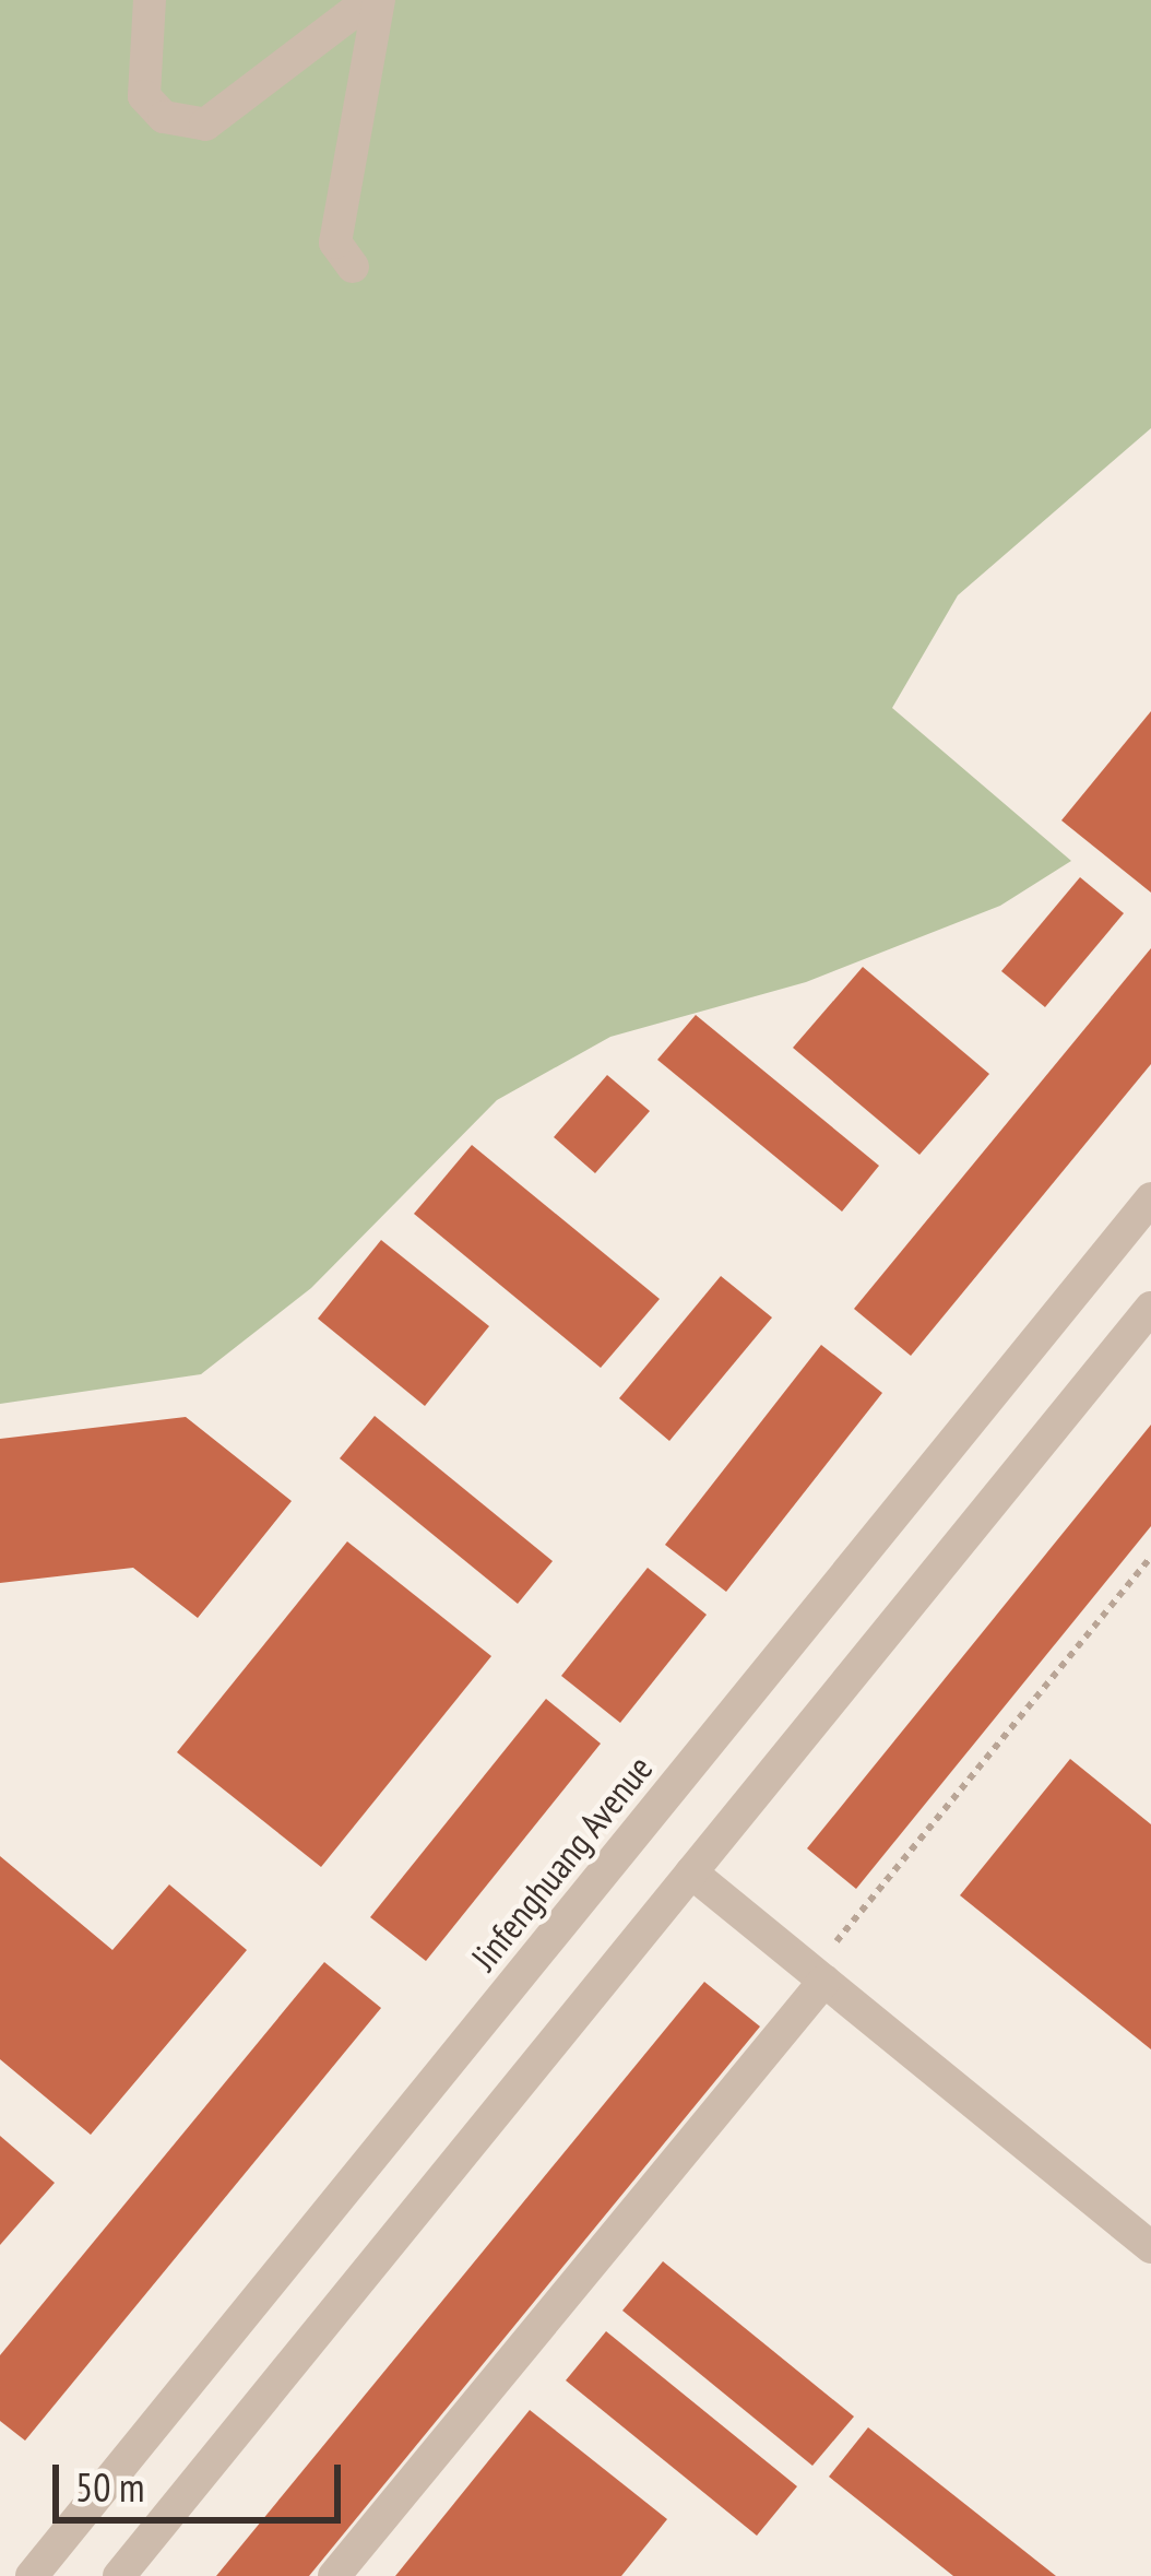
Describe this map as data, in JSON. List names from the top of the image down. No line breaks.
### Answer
{"streets":{"street":["Jinfenghuang Avenue"]},"scale_bar":"50 m"}
